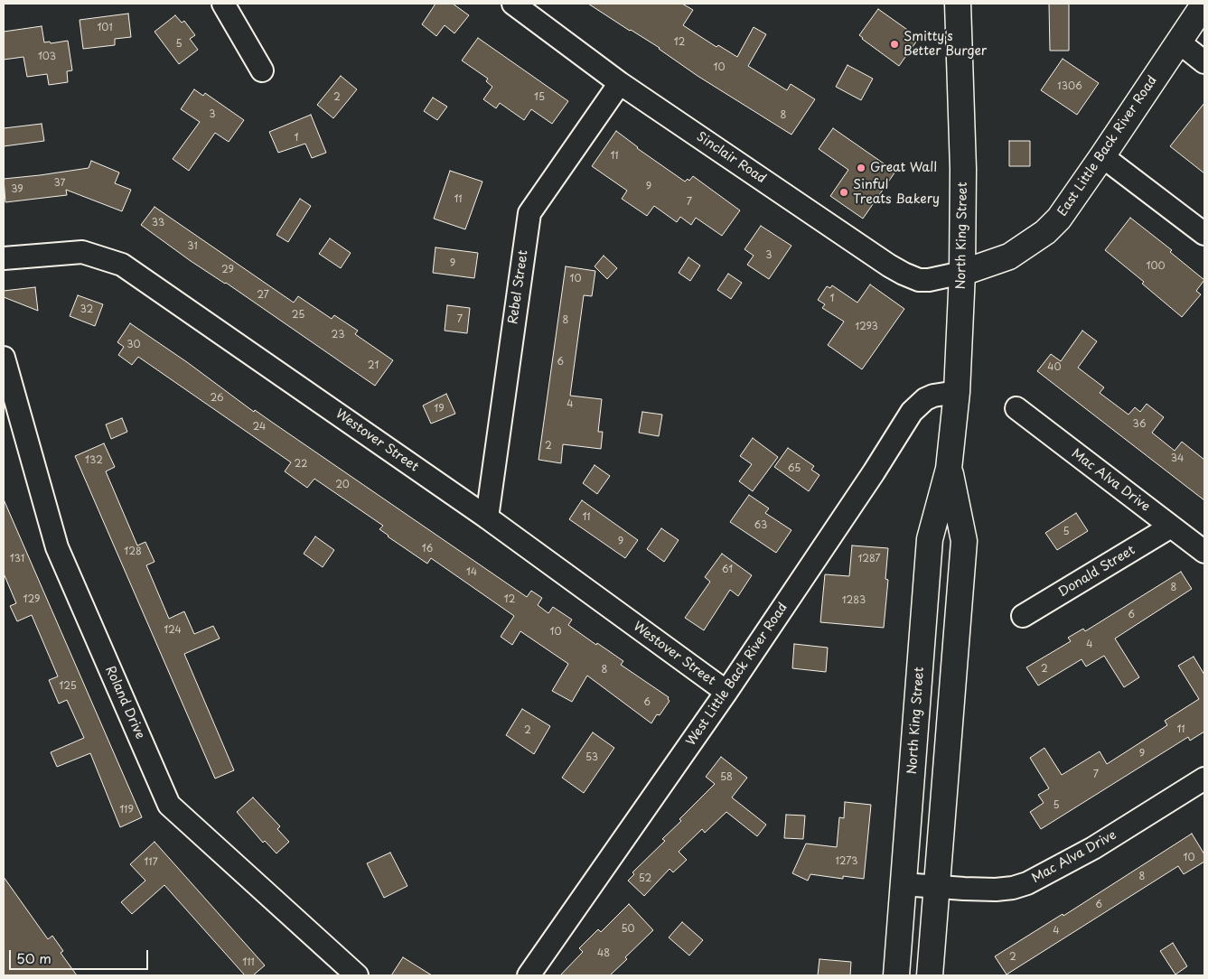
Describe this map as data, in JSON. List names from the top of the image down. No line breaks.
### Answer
{"streets":{"main road":["East Little Back River Road","North King Street"],"street":["Sinclair Road","Rebel Street","Westover Street","Mac Alva Drive","Donald Street","West Little Back River Road","Roland Drive"]},"crossings":[["East Little Back River Road","Sinclair Road"],["East Little Back River Road","North King Street"],["Sinclair Road","North King Street"],["Sinclair Road","Rebel Street"],["North King Street","Mac Alva Drive"],["North King Street","West Little Back River Road"],["Rebel Street","Westover Street"],["Westover Street","West Little Back River Road"],["Mac Alva Drive","Donald Street"]],"places":["Smitty's Better Burger","Great Wall","Sinful Treats Bakery"],"house_numbers":["101","12","5","103","10","1306","2","15","3","8","1","11","37","9","39","11","7","33","31","3","9","100","29","10","27","1","32","25","7","8","1293","23","30","6","21","40","26","4","19","36","24","2","34","132","22","65","20","11","63","5","9","16","128","131","1287","61","14","8","129","12","1283","6","124","10","4","2","8","125","6","11","2","9","53","7","58","5","119","10","1273","117","8","52","6","50","4","48","2","111"],"scale_bar":"50 m"}
